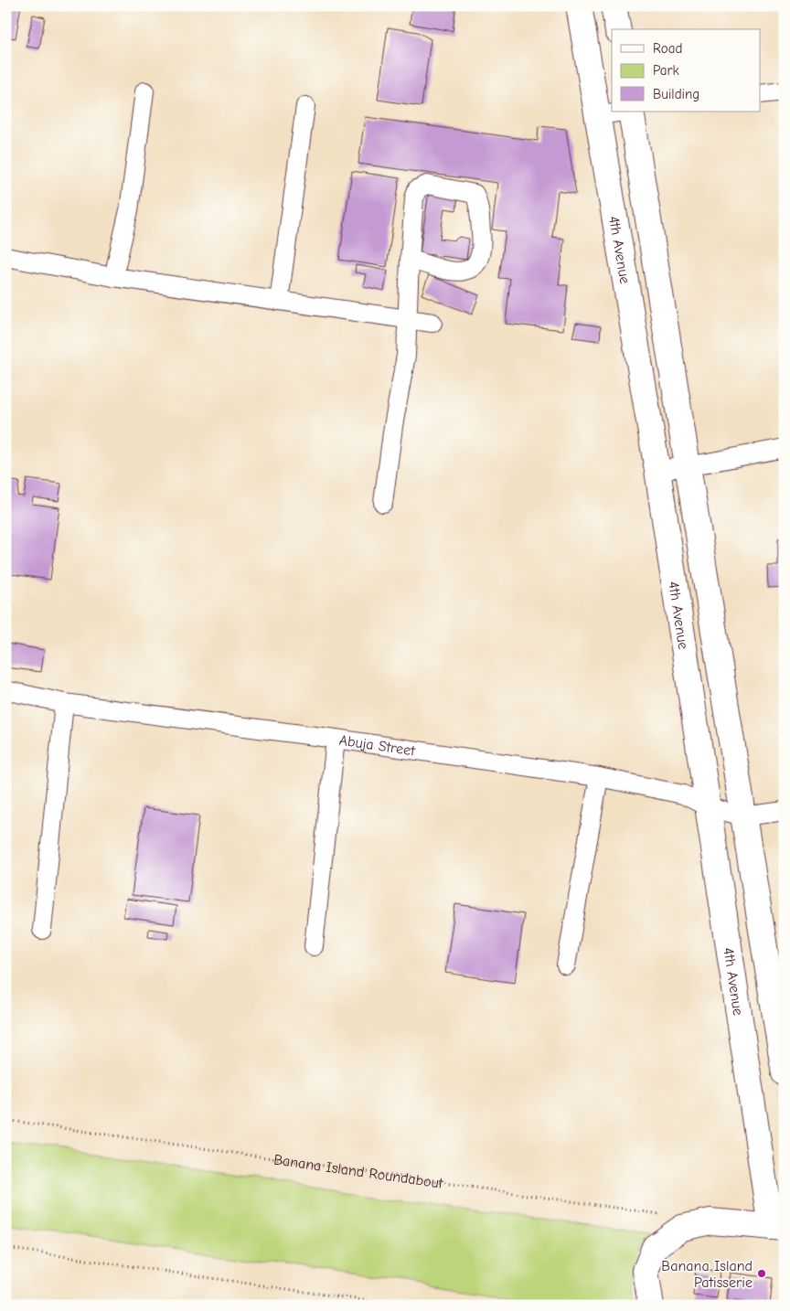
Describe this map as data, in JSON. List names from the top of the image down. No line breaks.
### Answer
{"streets":{"street":["4th Avenue","Abuja Street"],"path":["Banana Island Roundabout"]},"crossings":[["4th Avenue","Abuja Street"]],"places":["Banana Island Patisserie"],"legend":["Road","Park","Building"]}
